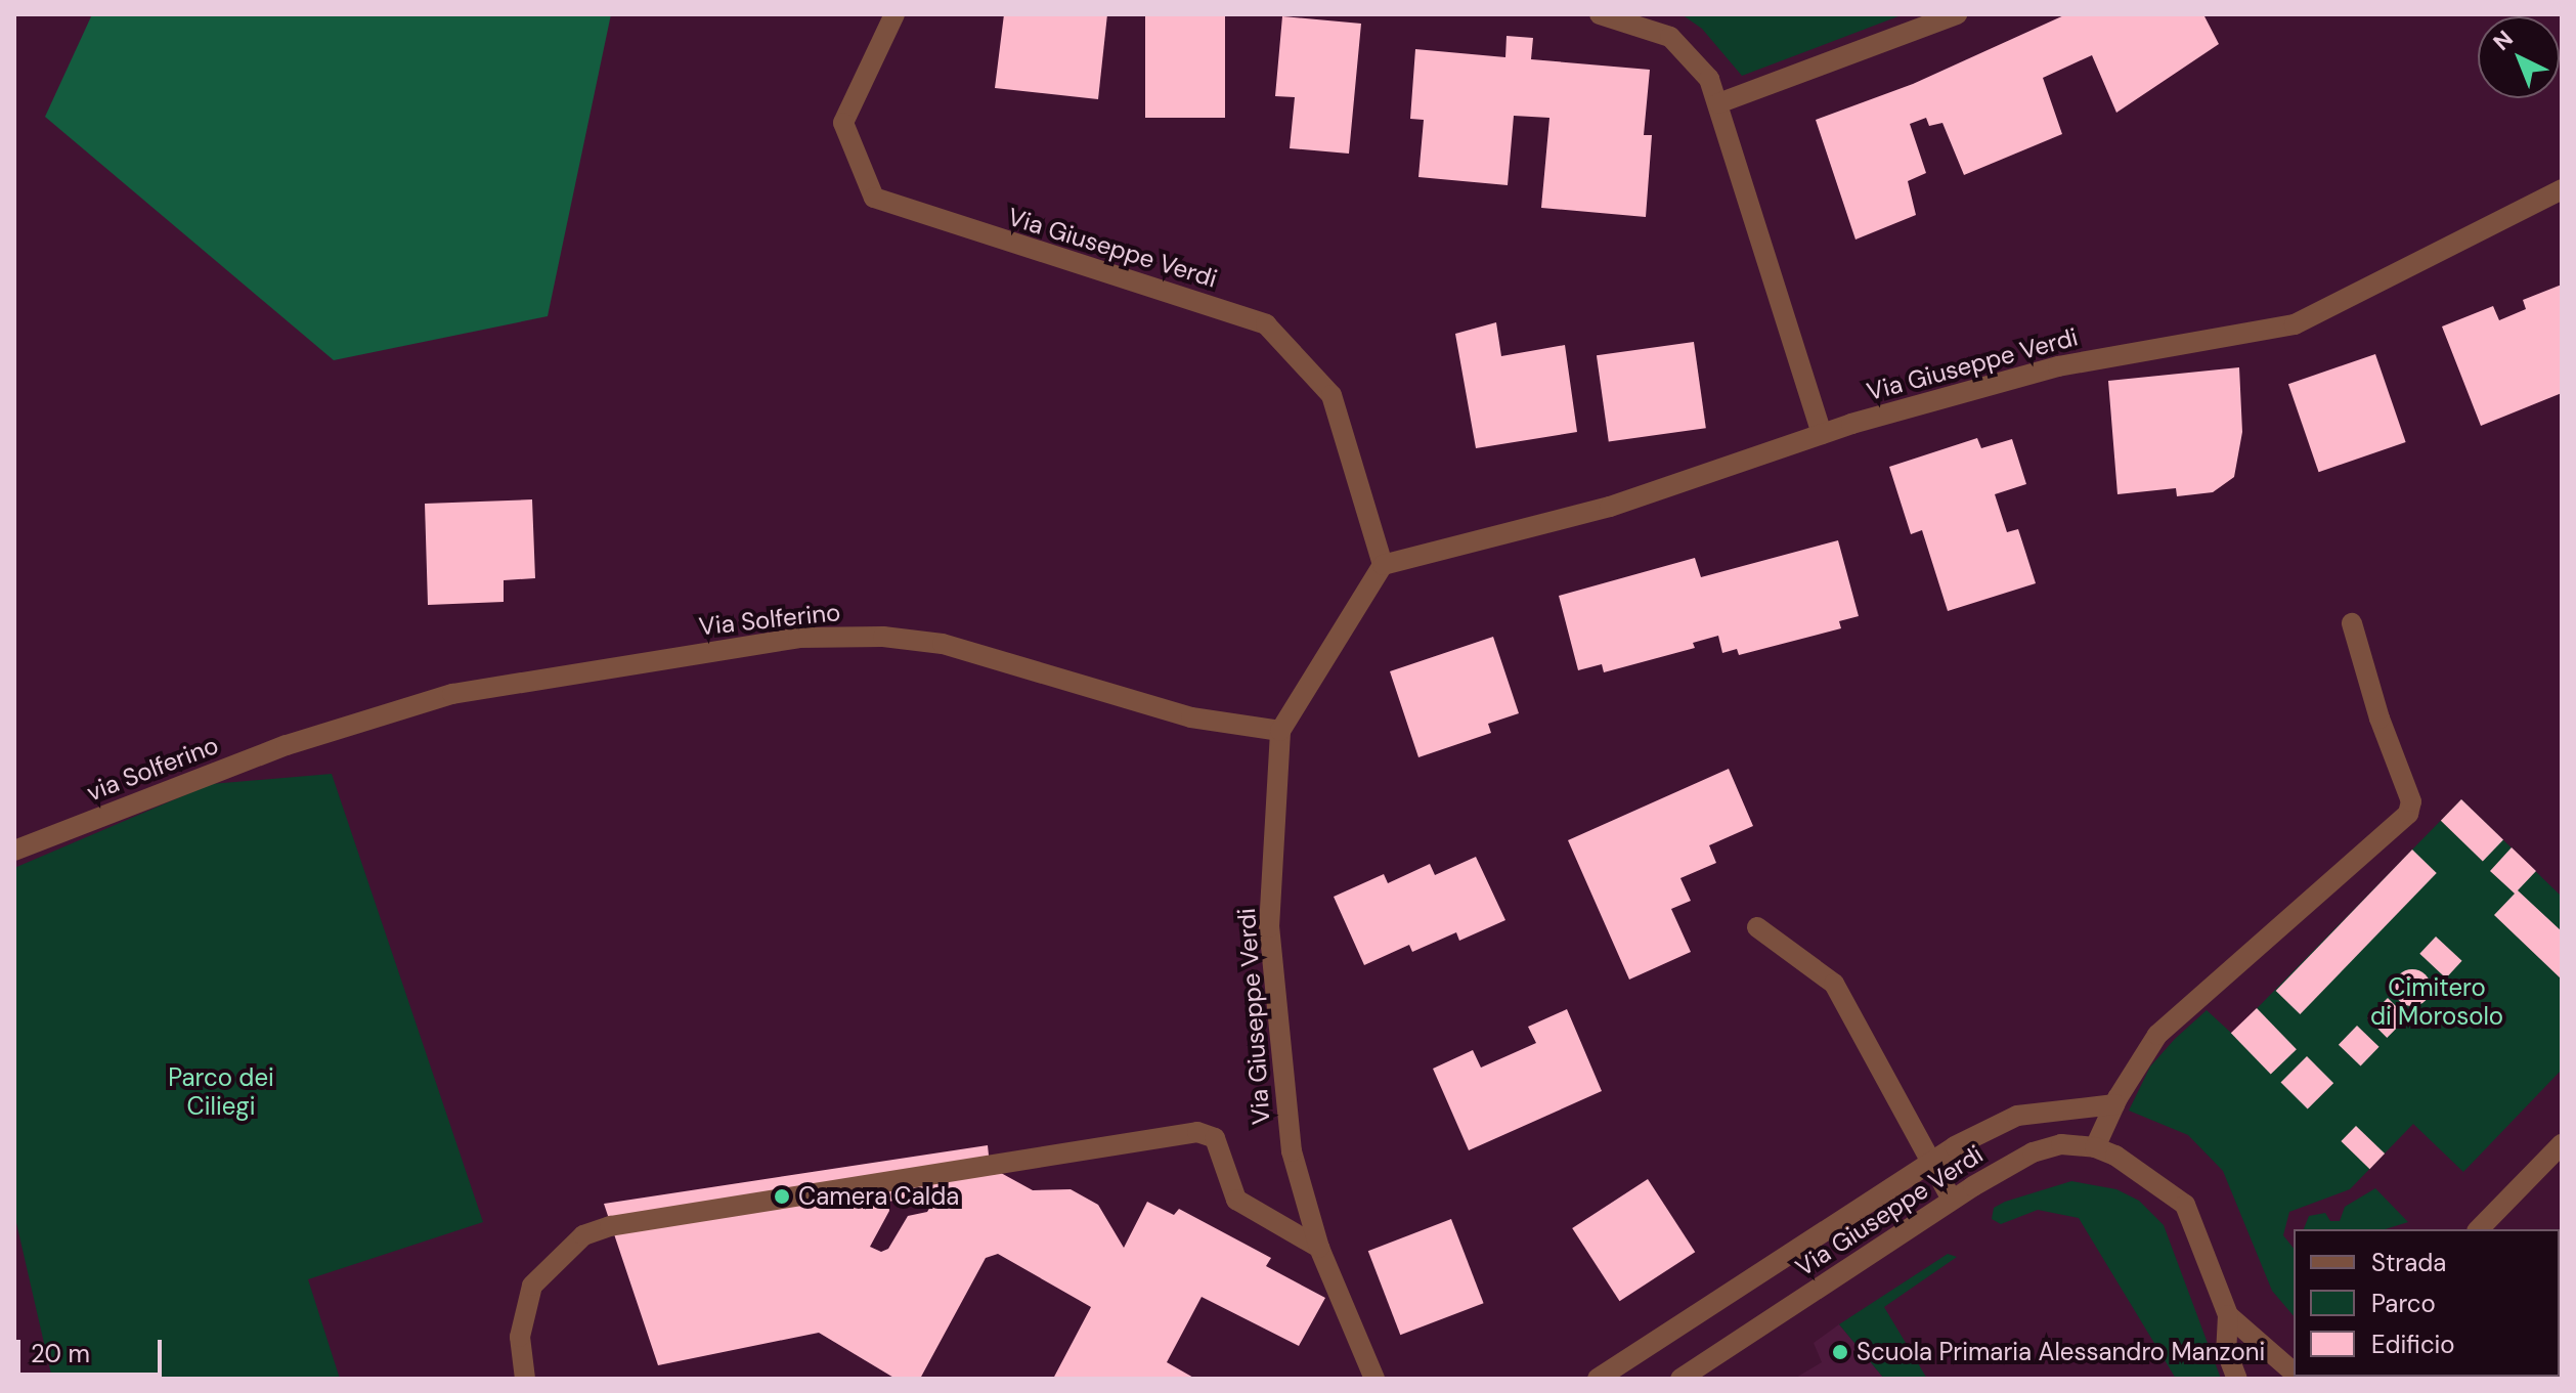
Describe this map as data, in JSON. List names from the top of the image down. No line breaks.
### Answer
{"streets":{"street":["Via Giuseppe Verdi","Via Solferino","via Solferino"]},"crossings":[["Via Giuseppe Verdi","Via Solferino"],["Via Solferino","via Solferino"]],"parks":["Cimitero di Morosolo","Parco dei Ciliegi"],"places":["Camera Calda","Scuola Primaria Alessandro Manzoni"],"legend":["Strada","Parco","Edificio"],"scale_bar":"20 m","north":"top left"}
